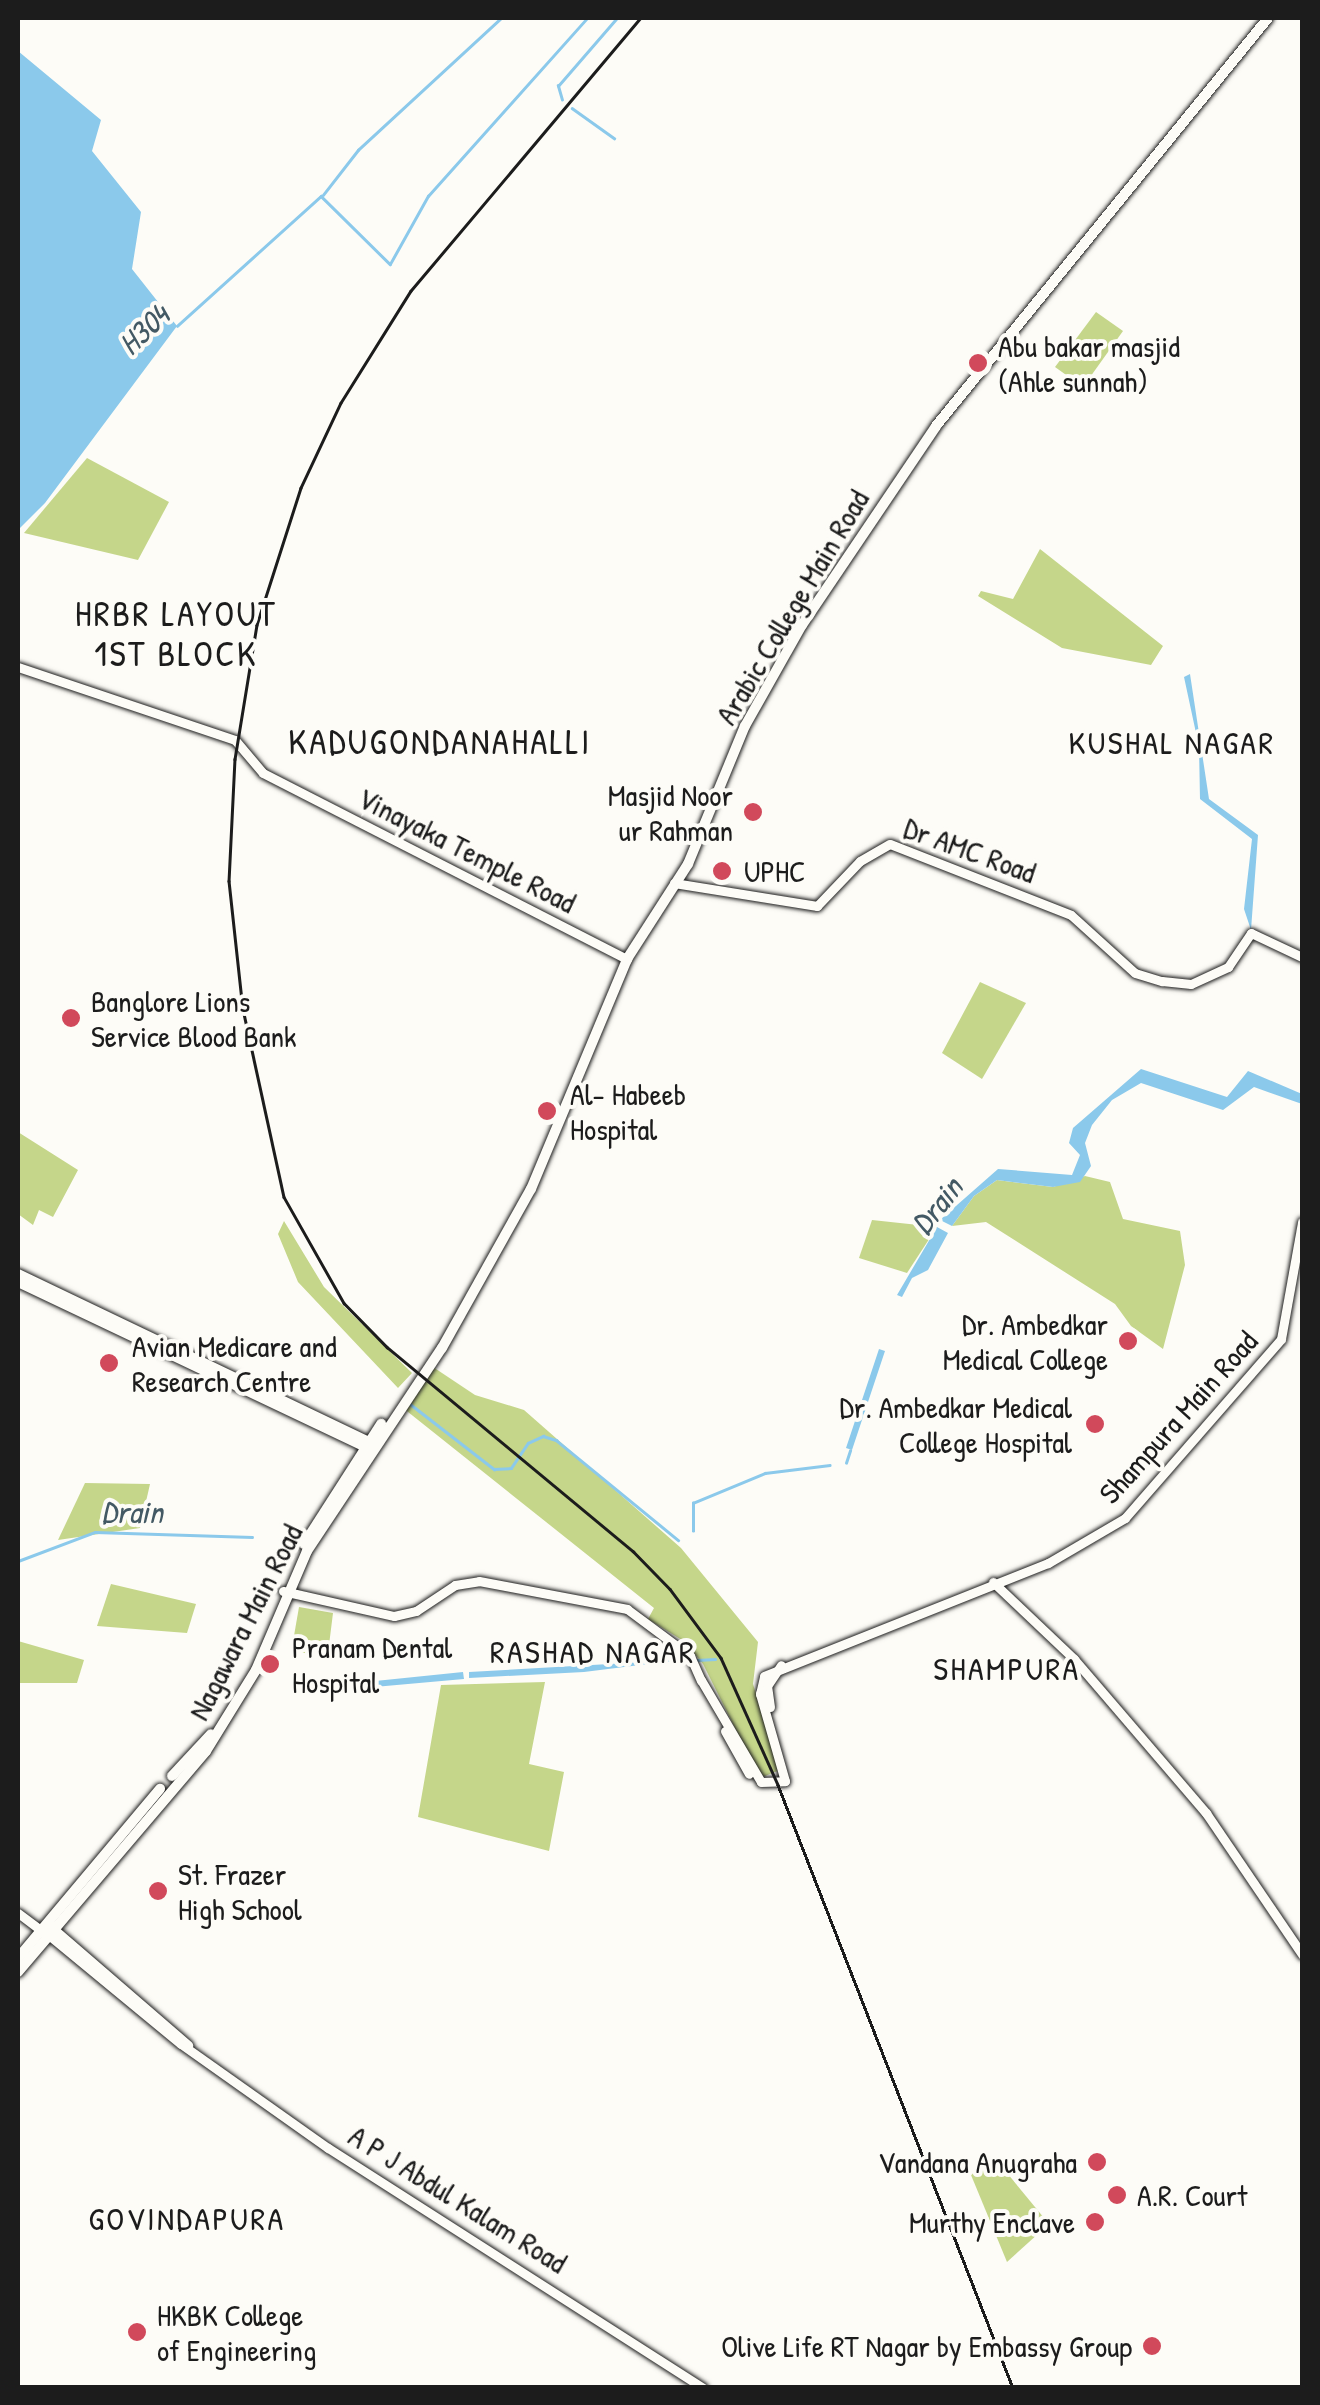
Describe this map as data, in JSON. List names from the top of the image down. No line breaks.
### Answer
{"streets":{"main road":["Arabic College Main Road","Nagawara Main Road"],"street":["Vinayaka Temple Road","Dr AMC Road","Shampura Main Road","A P J Abdul Kalam Road"]},"crossings":[["Arabic College Main Road","Vinayaka Temple Road"],["Arabic College Main Road","Dr AMC Road"],["Arabic College Main Road","Nagawara Main Road"],["Shampura Main Road","Nagawara Main Road"],["Nagawara Main Road","A P J Abdul Kalam Road"]],"districts":["HRBR LAYOUT 1ST BLOCK","KADUGONDANAHALLI","KUSHAL NAGAR","RASHAD NAGAR","SHAMPURA","GOVINDAPURA"],"water":["H304","Drain"],"places":["Abu bakar masjid (Ahle sunnah)","Masjid Noor ur Rahman","UPHC","Banglore Lions Service Blood Bank","Al- Habeeb Hospital","Dr. Ambedkar Medical College","Avian Medicare and Research Centre","Dr. Ambedkar Medical College Hospital","Pranam Dental Hospital","St. Frazer High School","Vandana Anugraha","A.R. Court","Murthy Enclave","HKBK College of Engineering","Olive Life RT Nagar by Embassy Group"]}
